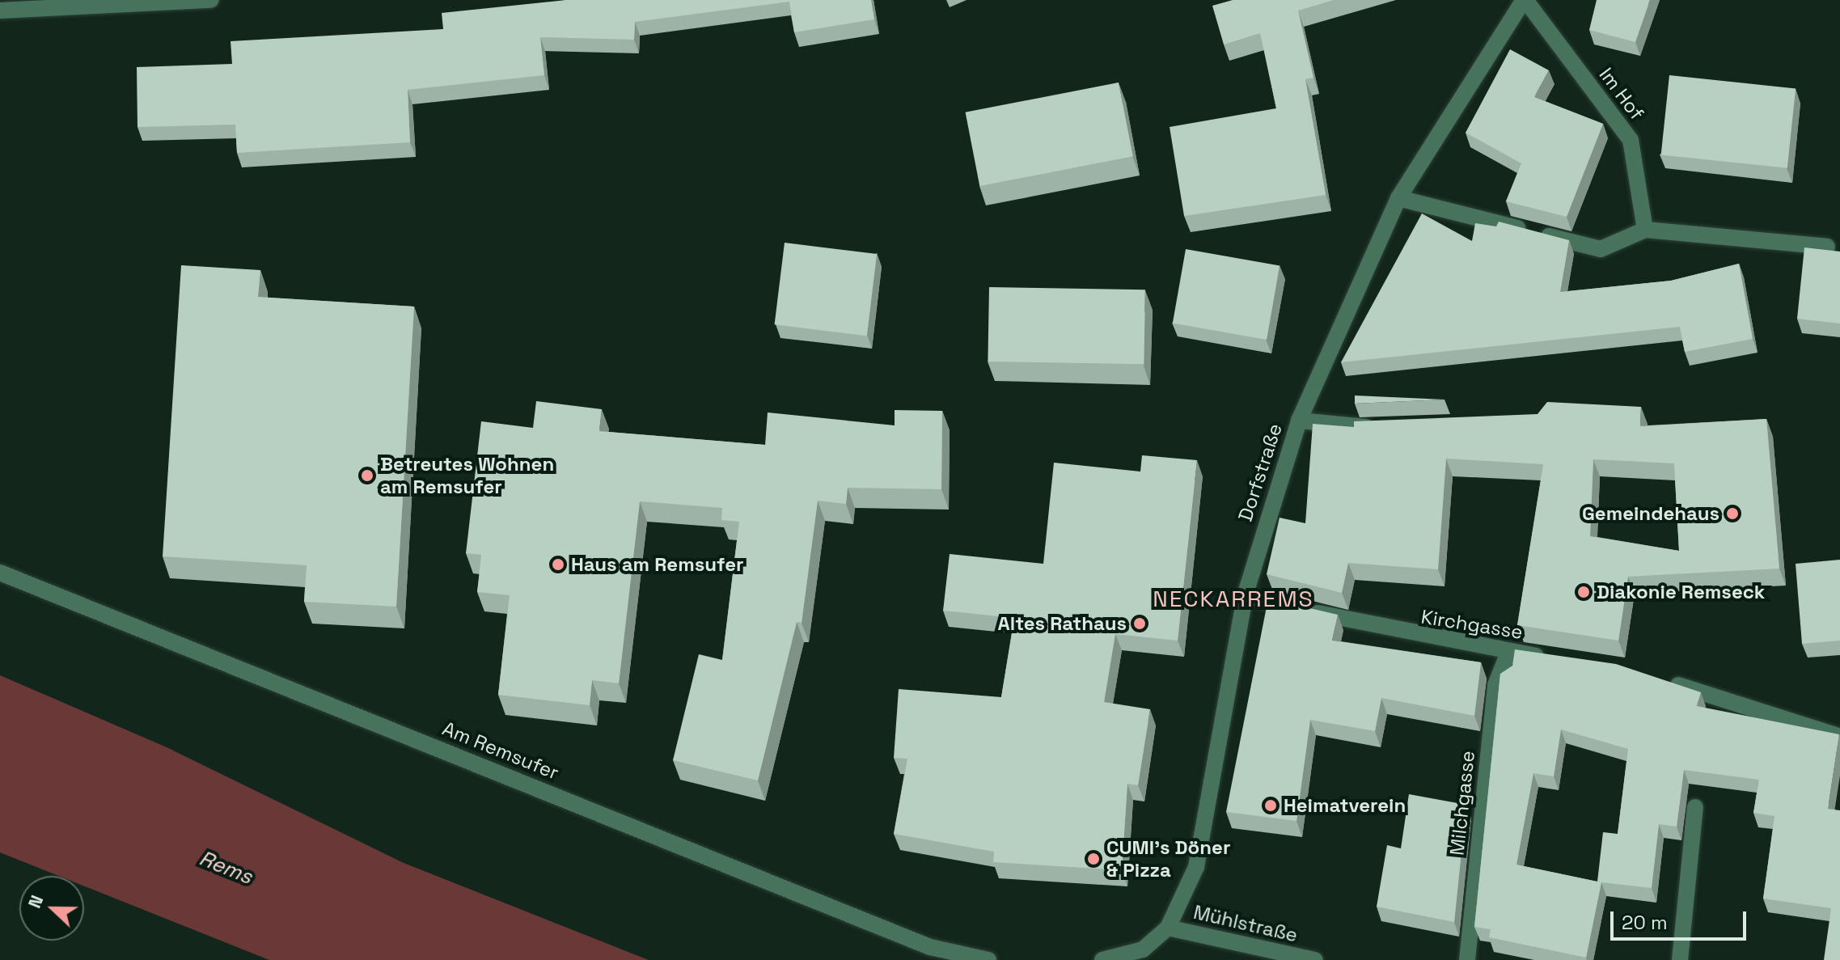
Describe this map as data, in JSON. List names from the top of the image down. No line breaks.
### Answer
{"streets":{"street":["Im Hof","Dorfstraße","Kirchgasse","Am Remsufer","Milchgasse","Mühlstraße"]},"crossings":[["Im Hof","Dorfstraße"],["Dorfstraße","Kirchgasse"],["Dorfstraße","Mühlstraße"],["Kirchgasse","Milchgasse"]],"districts":["NECKARREMS"],"water":["Rems"],"places":["Betreutes Wohnen am Remsufer","Gemeindehaus","Haus am Remsufer","Diakonie Remseck","Altes Rathaus","Heimatverein","CUMI's Döner & Pizza"],"scale_bar":"20 m","north":"left"}
